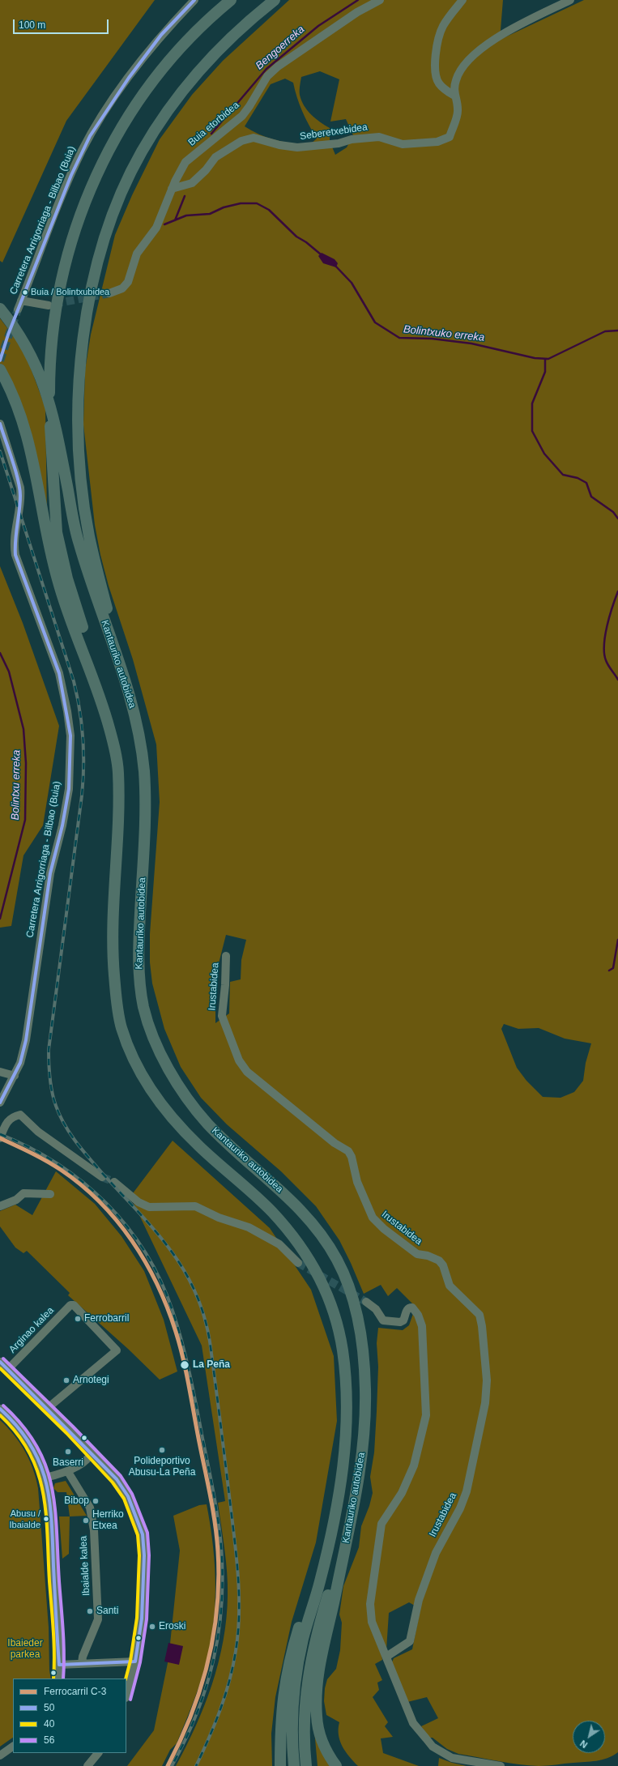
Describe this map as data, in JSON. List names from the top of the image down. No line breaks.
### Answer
{"streets":{"highway":["Kantauriko autobidea"],"street":["Buia etorbidea","Seberetxebidea","Carretera Arrigorriaga - Bilbao (Buia)","Irustabidea","Arginao kalea","Ibaialde kalea"]},"crossings":[["Buia etorbidea","Seberetxebidea"]],"water":["Bengoerreka","Bolintxuko erreka","Bolintxu erreka"],"parks":["Ibaieder parkea"],"places":["Buia / Bolintxubidea","Ferrobarril","La Peña","Arnotegi","Polideportivo Abusu-La Peña","Baserri","Bibop","Abusu / Ibaialde","Herriko Etxea","Santi","Eroski"],"lines":["transit line 50","rail line C-3","transit line 56","transit line 40"],"legend":["Ferrocarril C-3","50","40","56"],"scale_bar":"100 m","north":"bottom left"}
